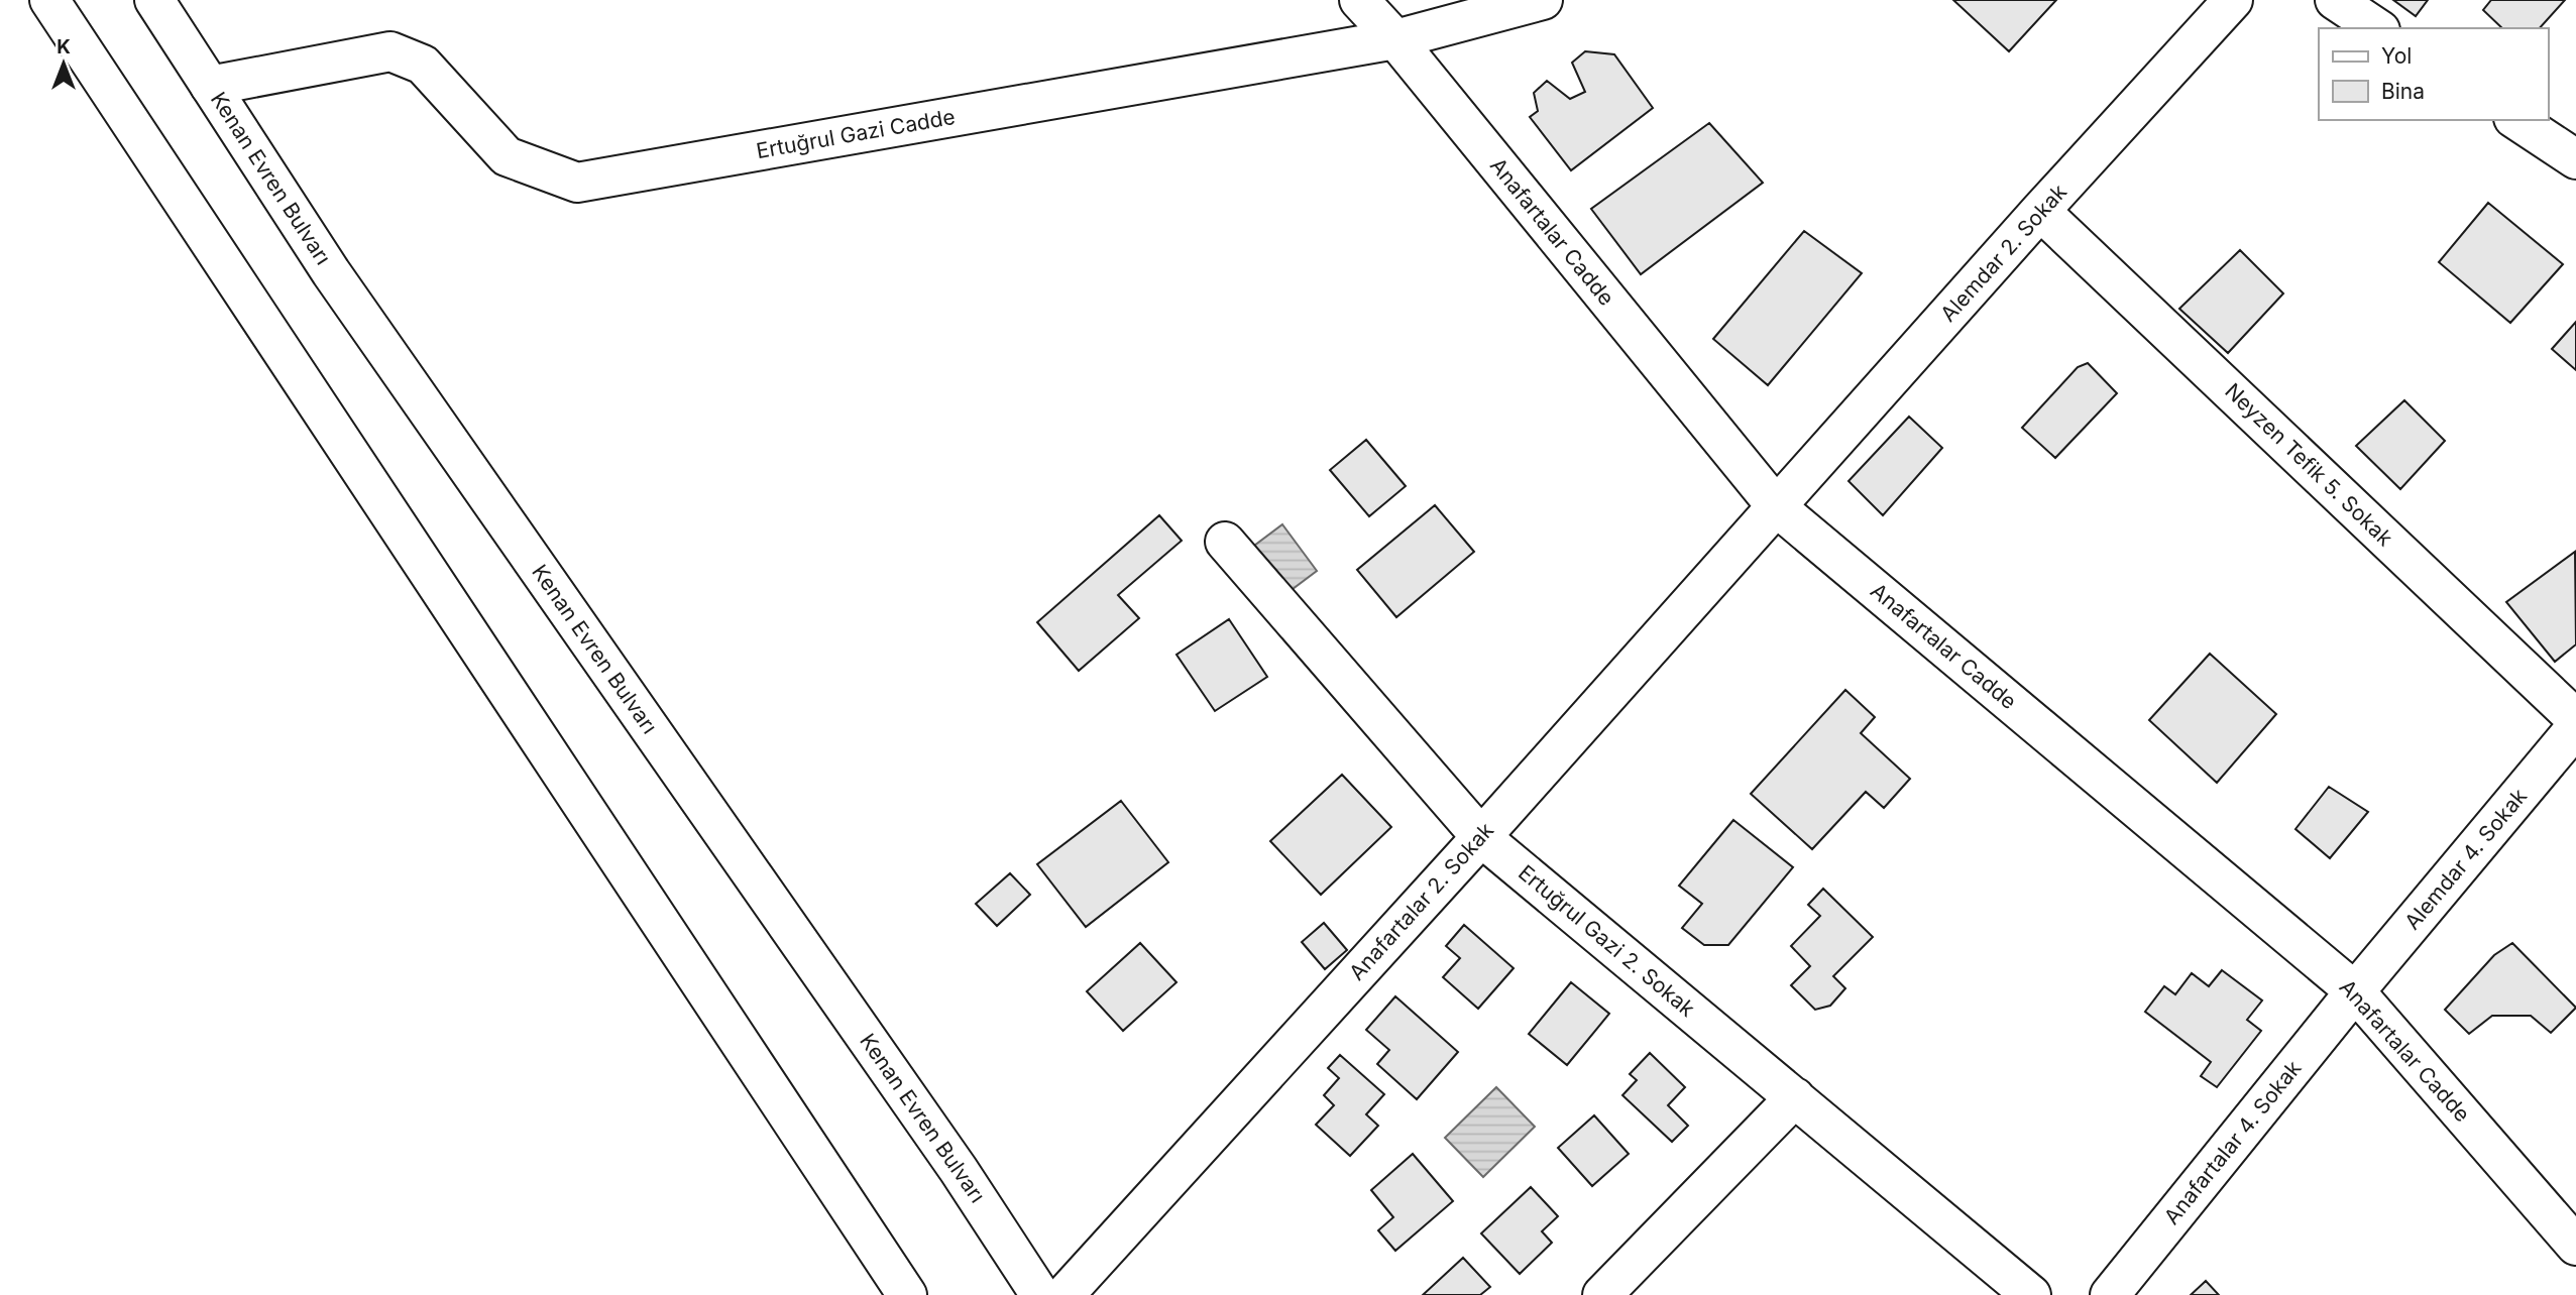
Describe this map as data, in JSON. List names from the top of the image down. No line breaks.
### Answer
{"streets":{"street":["Ertuğrul Gazi Cadde","Kenan Evren Bulvarı","Anafartalar Cadde","Alemdar 2. Sokak","Neyzen Tefik 5. Sokak","Alemdar 4. Sokak","Anafartalar 2. Sokak","Ertuğrul Gazi 2. Sokak","Anafartalar 4. Sokak"]},"crossings":[["Ertuğrul Gazi Cadde","Kenan Evren Bulvarı"],["Ertuğrul Gazi Cadde","Anafartalar Cadde"],["Anafartalar Cadde","Alemdar 2. Sokak"],["Anafartalar Cadde","Alemdar 4. Sokak"],["Anafartalar Cadde","Anafartalar 2. Sokak"],["Anafartalar Cadde","Anafartalar 4. Sokak"],["Alemdar 2. Sokak","Neyzen Tefik 5. Sokak"],["Alemdar 2. Sokak","Anafartalar 2. Sokak"],["Alemdar 4. Sokak","Anafartalar 4. Sokak"],["Anafartalar 2. Sokak","Ertuğrul Gazi 2. Sokak"]],"legend":["Yol","Bina"],"north":"top"}
